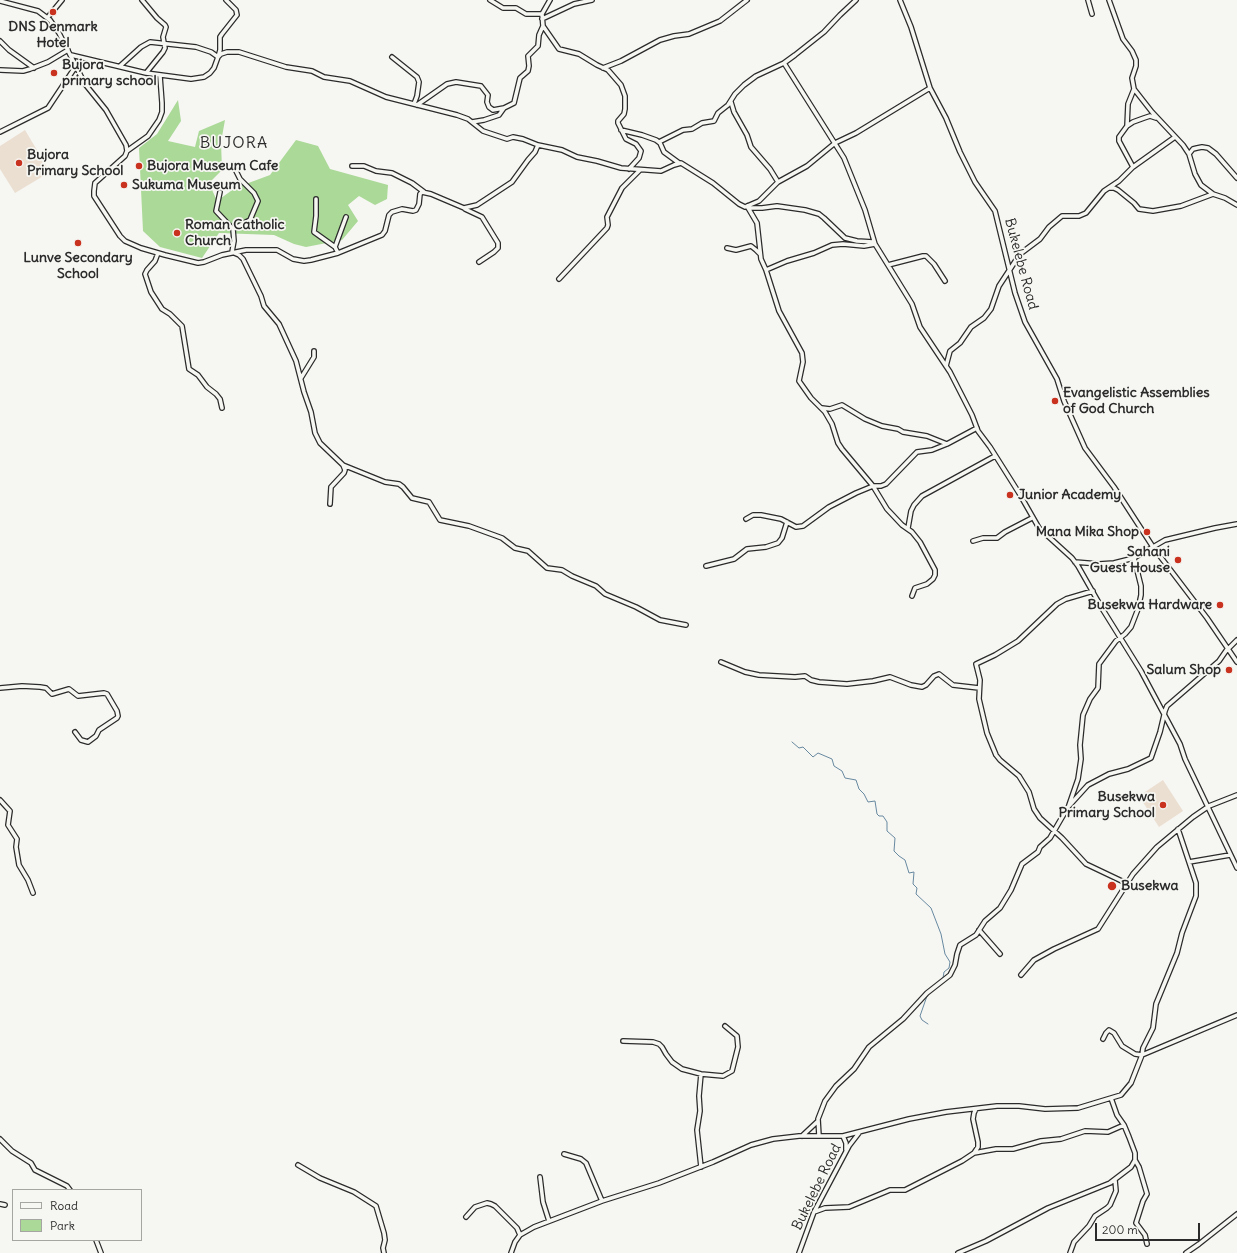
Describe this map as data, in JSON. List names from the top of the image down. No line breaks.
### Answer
{"streets":{"street":["Bukelebe Road"]},"districts":["BUJORA"],"places":["DNS Denmark Hotel","Bujora primary school","Bujora Primary School","Bujora Museum Cafe","Sukuma Museum","Roman Catholic Church","Lunve Secondary School","Evangelistic Assemblies of God Church","Junior Academy","Mana Mika Shop","Sahani Guest House","Busekwa Hardware","Salum Shop","Busekwa Primary School","Busekwa"],"legend":["Road","Park"],"scale_bar":"200 m"}
